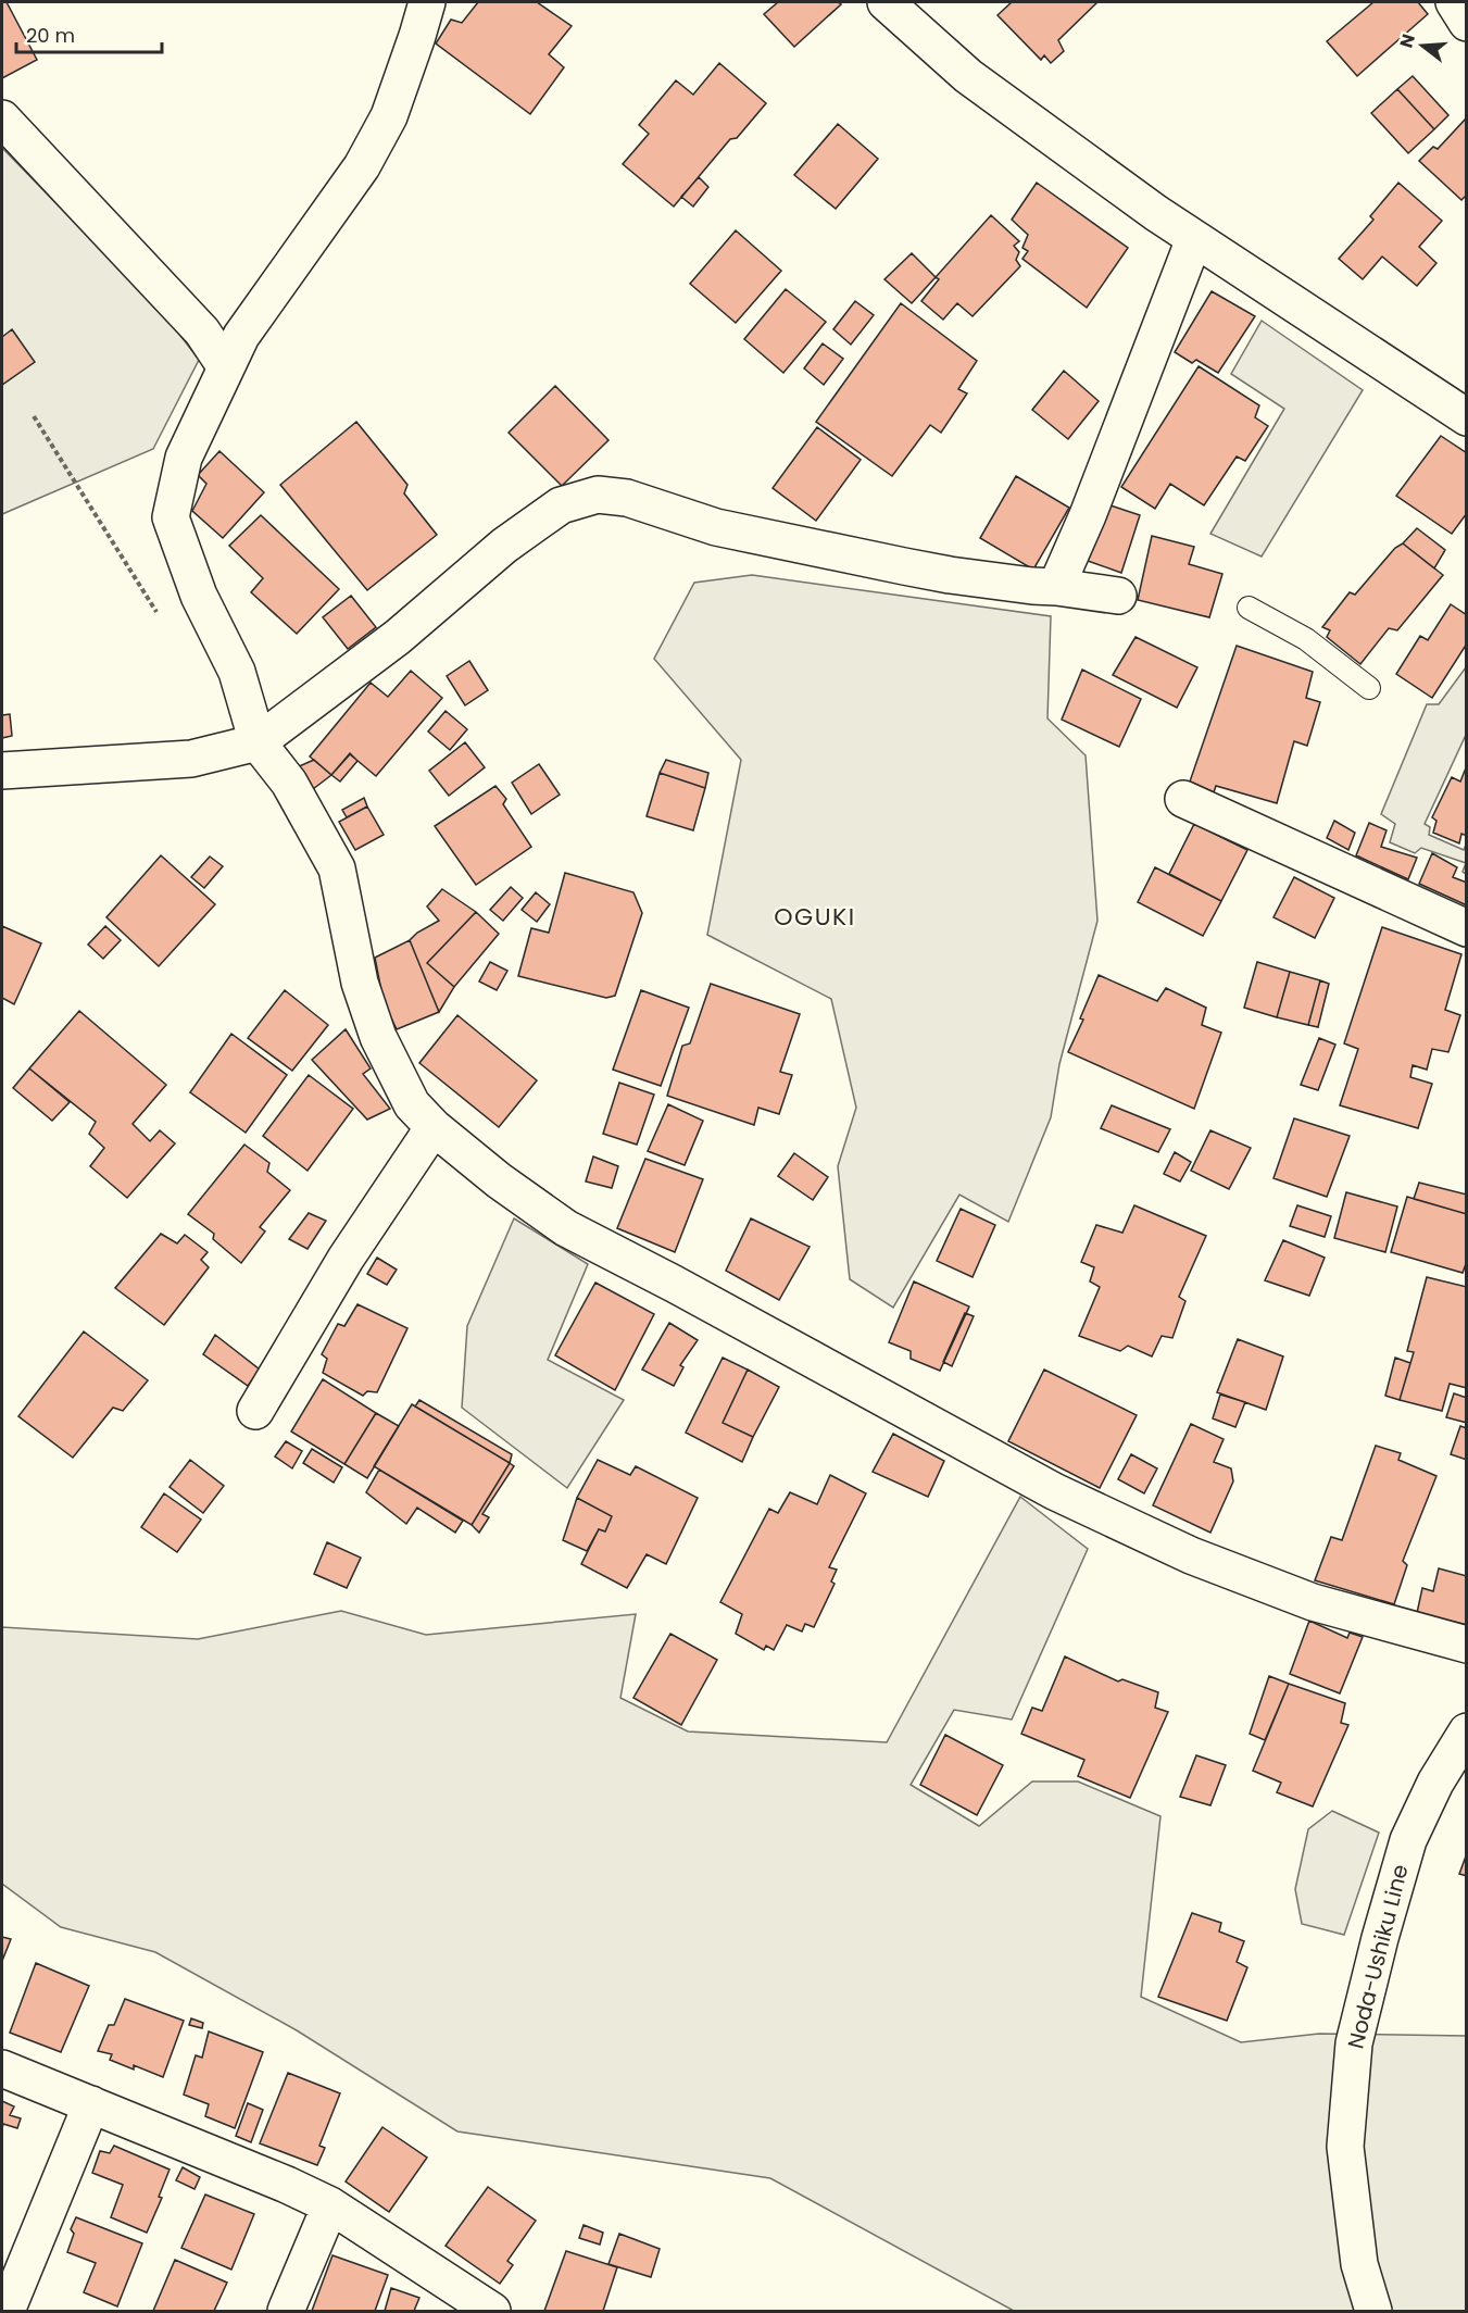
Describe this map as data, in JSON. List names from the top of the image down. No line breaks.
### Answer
{"streets":{"street":["Noda-Ushiku Line"]},"districts":["OGUKI"],"scale_bar":"20 m","north":"left"}
